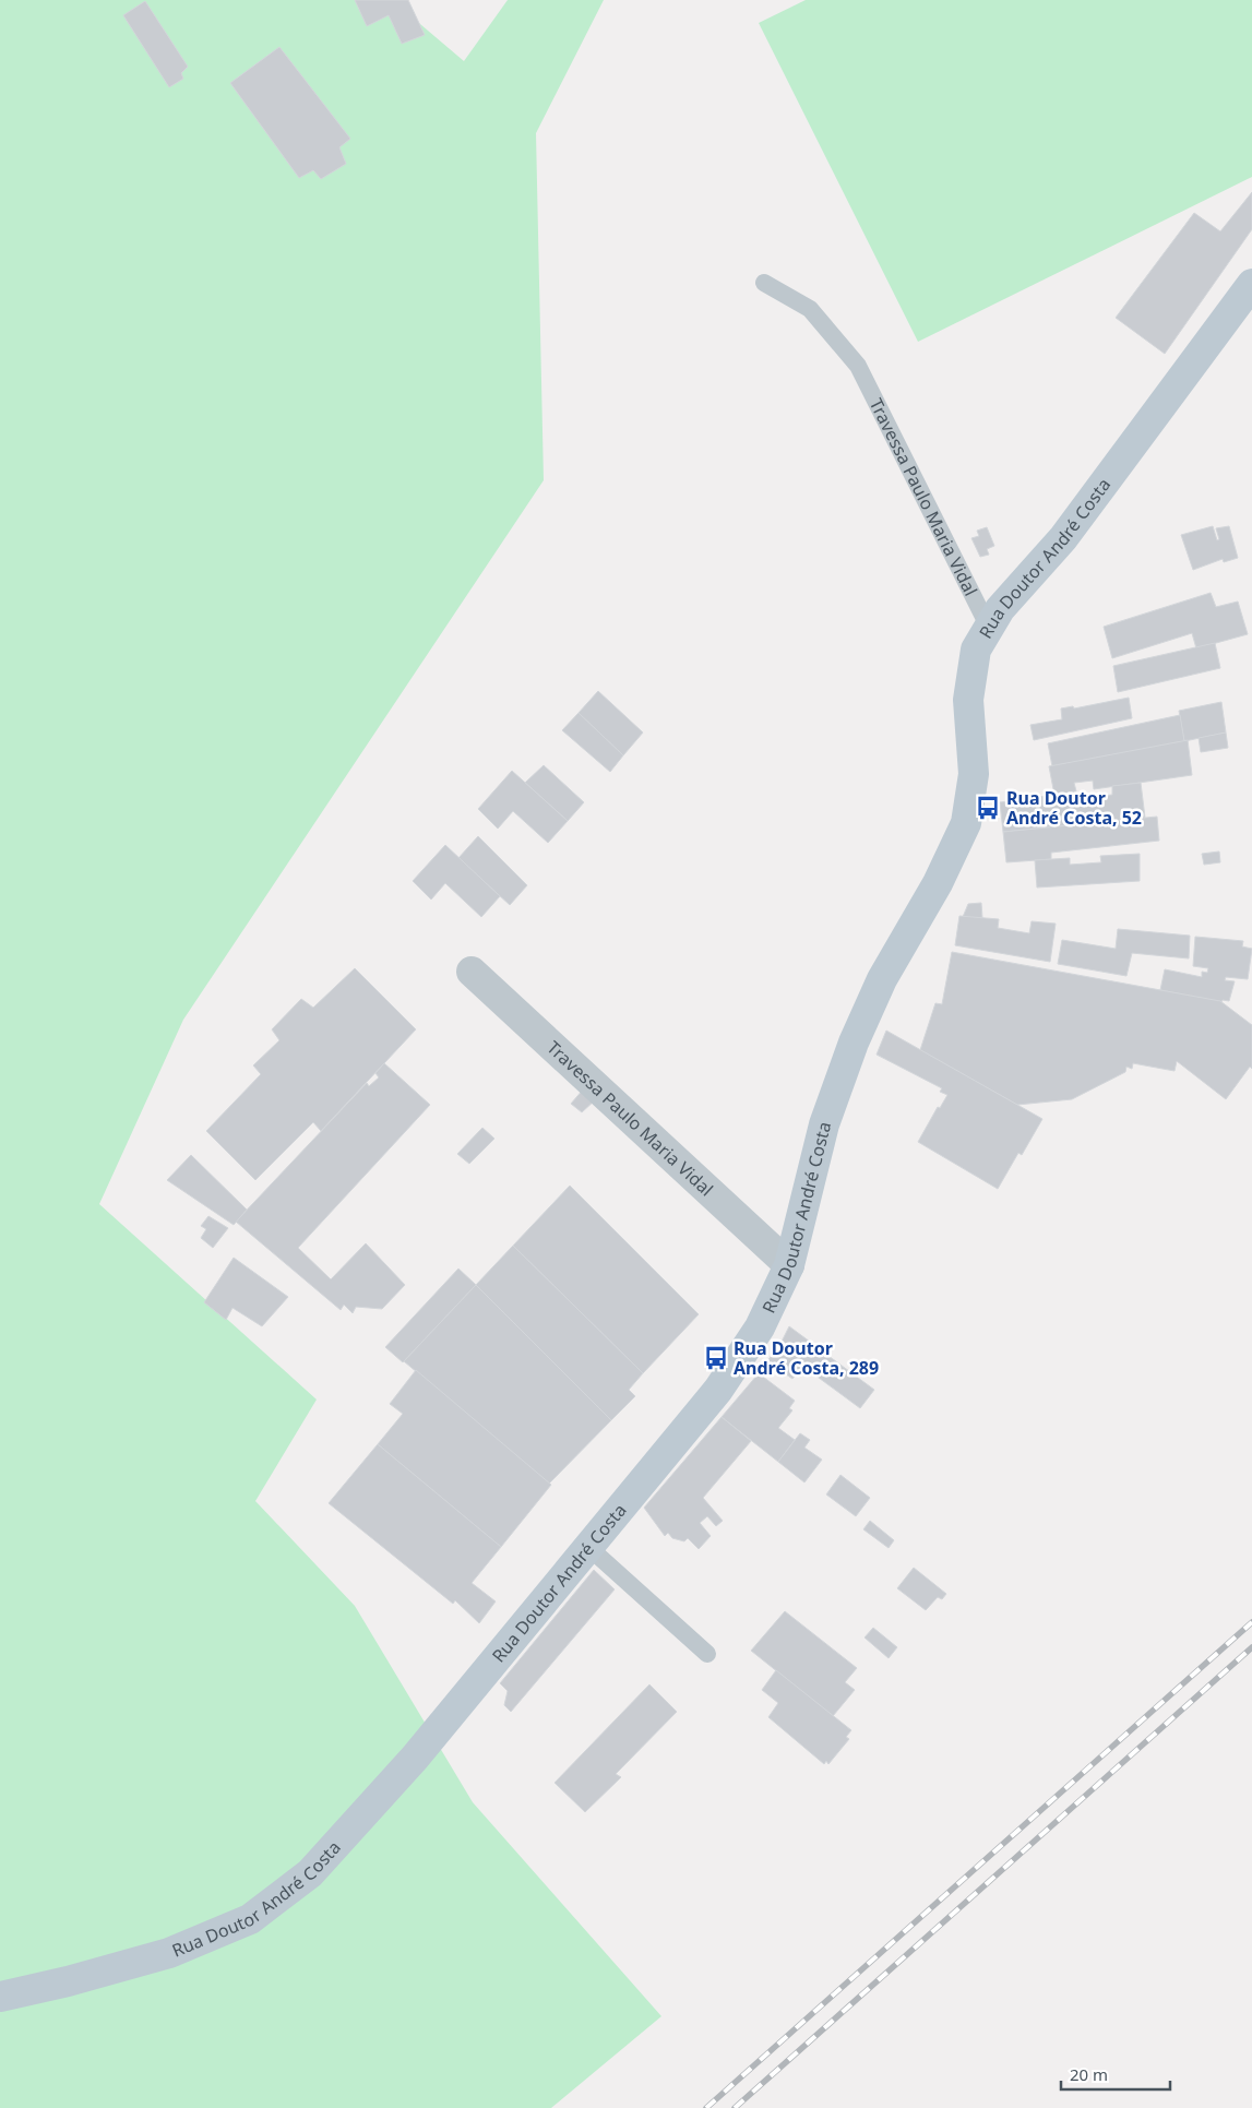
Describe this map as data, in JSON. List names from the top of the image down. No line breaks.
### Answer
{"streets":{"street":["Travessa Paulo Maria Vidal","Rua Doutor André Costa"]},"crossings":[["Travessa Paulo Maria Vidal","Rua Doutor André Costa"]],"places":{"bus stop":["Rua Doutor André Costa, 52","Rua Doutor André Costa, 289"]},"scale_bar":"20 m"}
